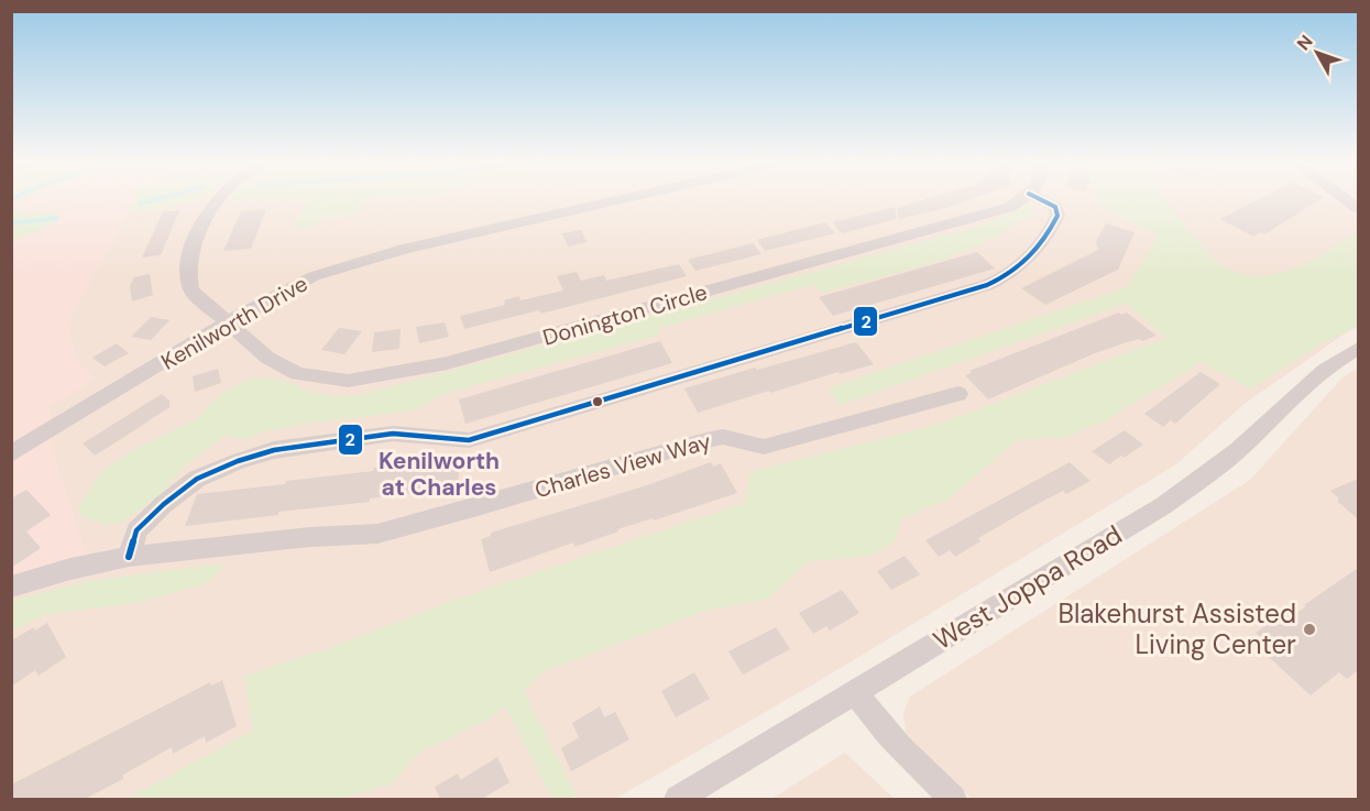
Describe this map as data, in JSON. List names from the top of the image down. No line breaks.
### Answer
{"streets":{"street":["Donington Circle","Kenilworth Drive","Charles View Way","West Joppa Road"]},"crossings":[["Donington Circle","Kenilworth Drive"]],"districts":["Kenilworth at Charles"],"places":["Blakehurst Assisted Living Center"],"lines":["transit line 2"],"north":"top left"}
